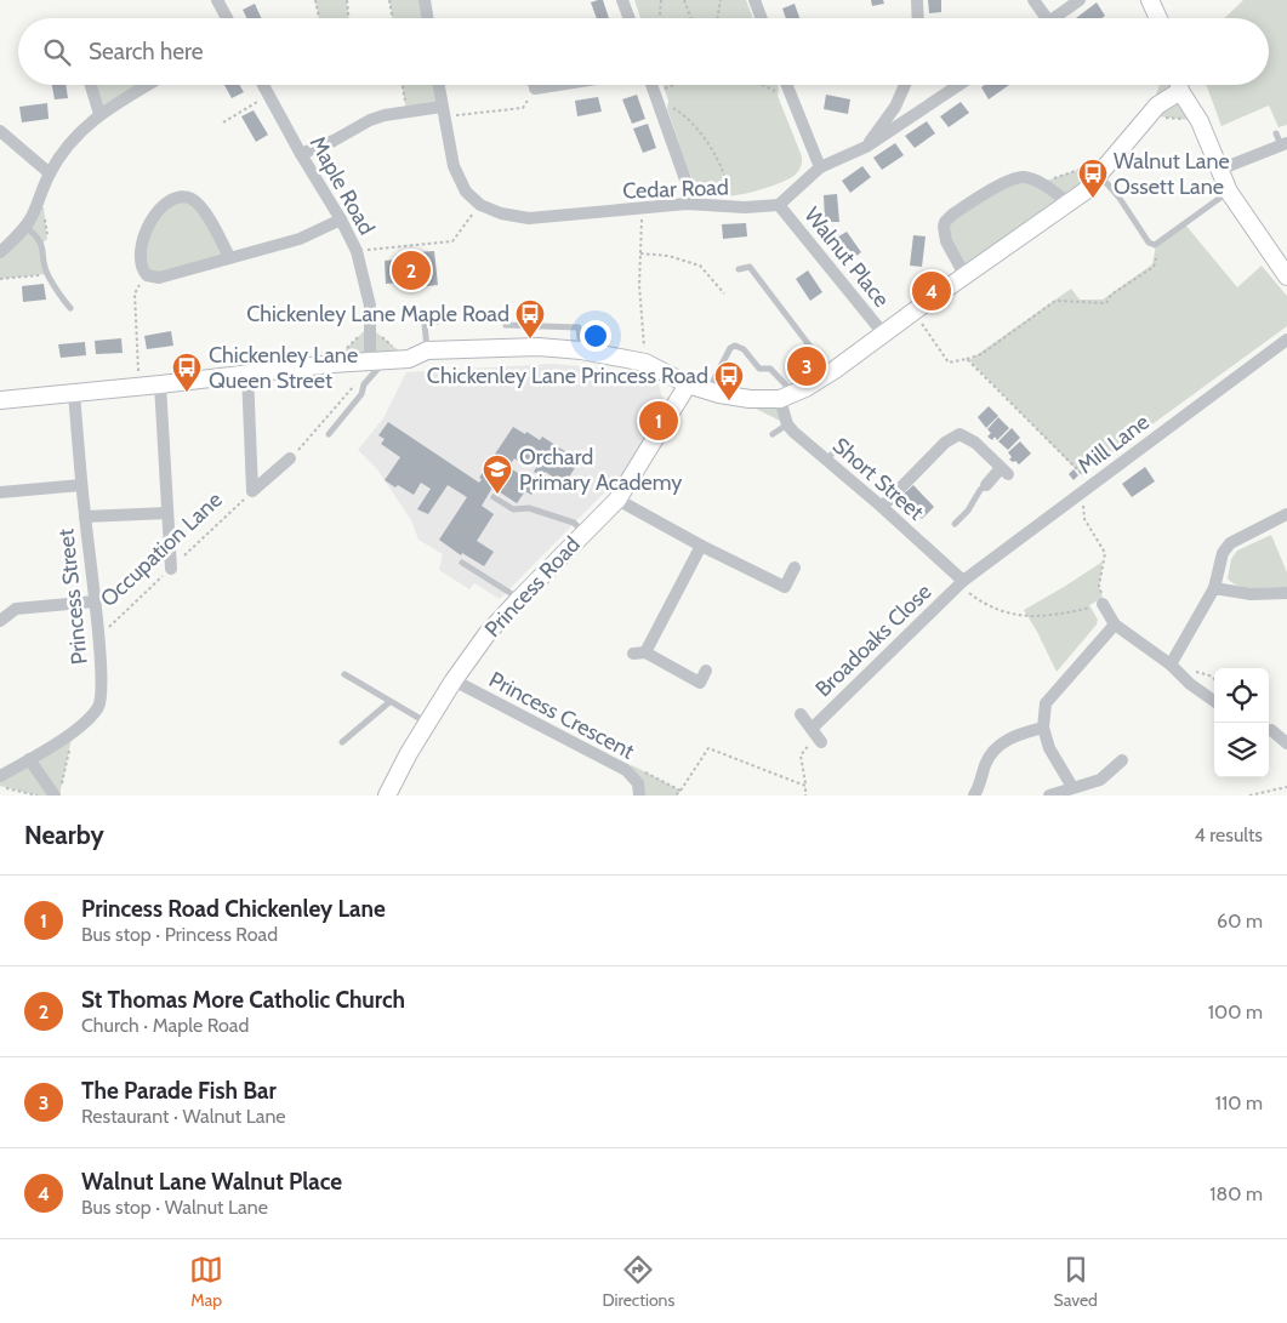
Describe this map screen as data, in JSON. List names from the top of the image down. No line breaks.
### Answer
{"streets":{"street":["Maple Road","Cedar Road","Walnut Place","Mill Lane","Short Street","Occupation Lane","Princess Road","Princess Street","Broadoaks Close","Princess Crescent"]},"crossings":[["Cedar Road","Walnut Place"],["Mill Lane","Short Street"],["Mill Lane","Broadoaks Close"],["Short Street","Broadoaks Close"],["Occupation Lane","Princess Street"],["Princess Road","Princess Crescent"]],"places":{"bus stop":["Walnut Lane Ossett Lane","Chickenley Lane Maple Road","Chickenley Lane Queen Street","Chickenley Lane Princess Road"],"school or university":["Orchard Primary Academy"]},"page":{"search":"Search here","pins":["2","4","3","1"],"heading":["Nearby","4 results"],"list":[{"mark":"1","name":"Princess Road Chickenley Lane","note":"Bus stop · Princess Road","value":"60 m"},{"mark":"2","name":"St Thomas More Catholic Church","note":"Church · Maple Road","value":"100 m"},{"mark":"3","name":"The Parade Fish Bar","note":"Restaurant · Walnut Lane","value":"110 m"},{"mark":"4","name":"Walnut Lane Walnut Place","note":"Bus stop · Walnut Lane","value":"180 m"}],"nav":["Map","Directions","Saved"]}}
